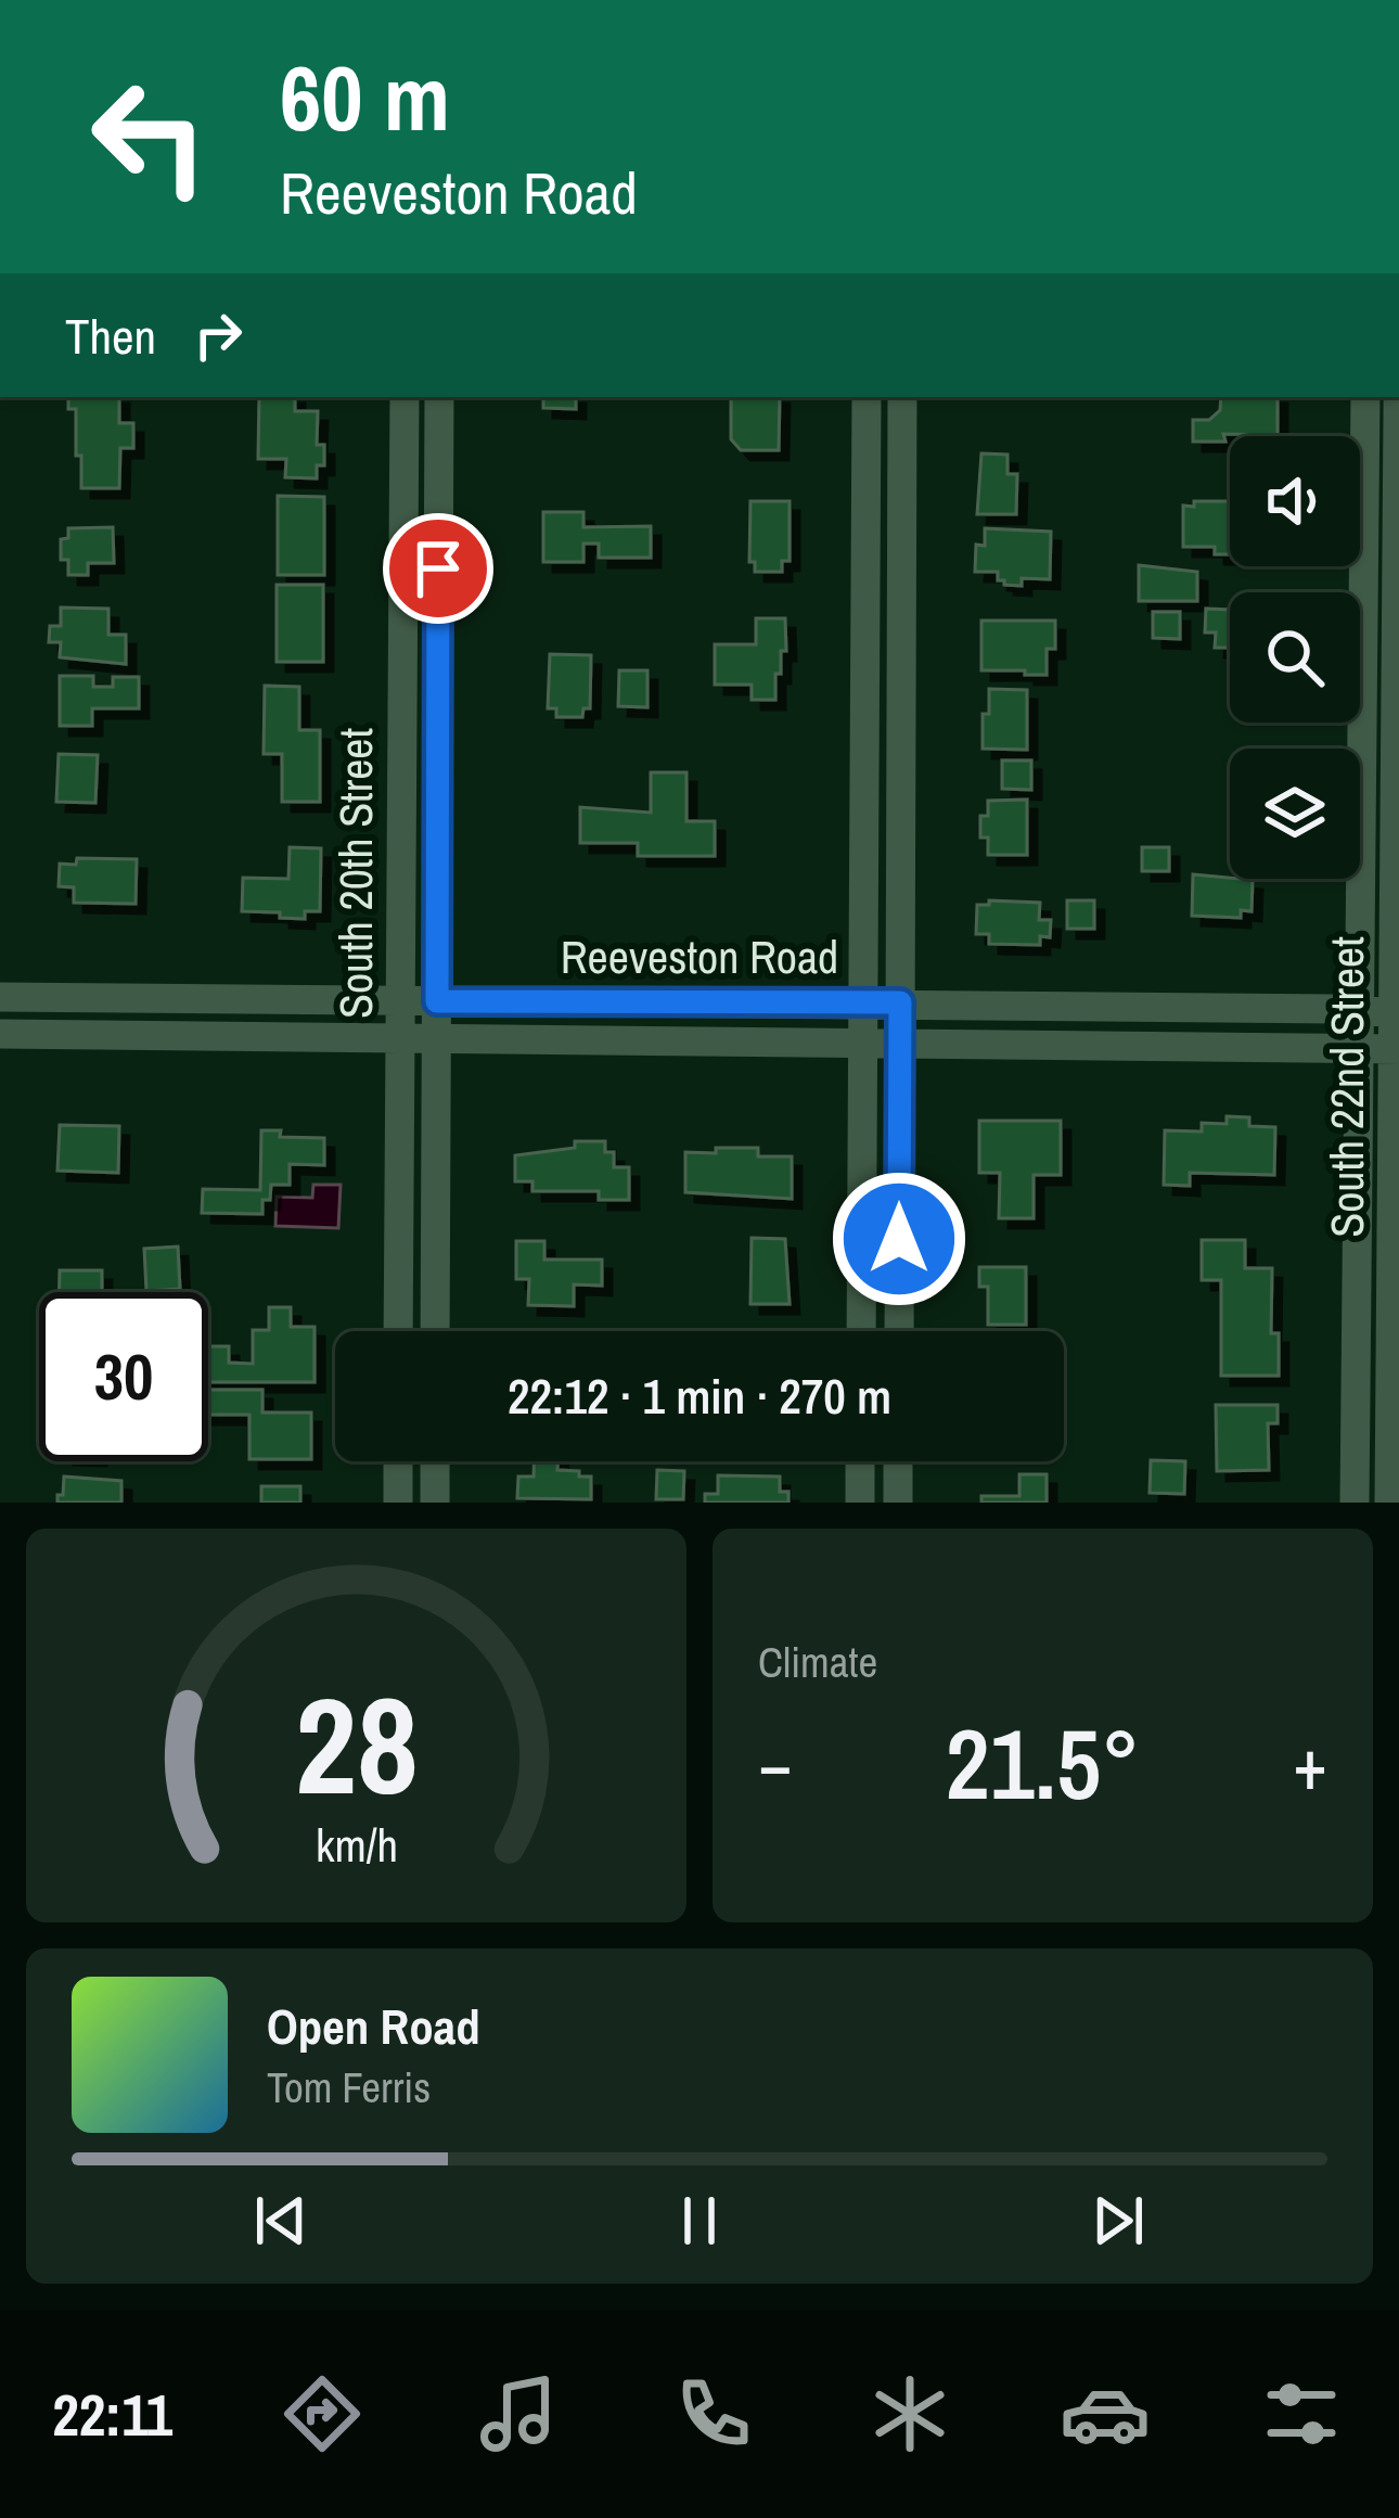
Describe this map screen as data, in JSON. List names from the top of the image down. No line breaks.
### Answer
{"streets":{"street":["South 20th Street","Reeveston Road","South 22nd Street"]},"crossings":[["South 20th Street","Reeveston Road"],["Reeveston Road","South 22nd Street"]],"page":{"turn":["60 m","Reeveston Road"],"then":"Then","limit":"30","trip":"22:12 · 1 min · 270 m","tile":"Climate","heat":["−","21.5°","+"],"song":["Open Road","Tom Ferris"],"tabs":"22:11","gauge":["28","km/h"]}}
